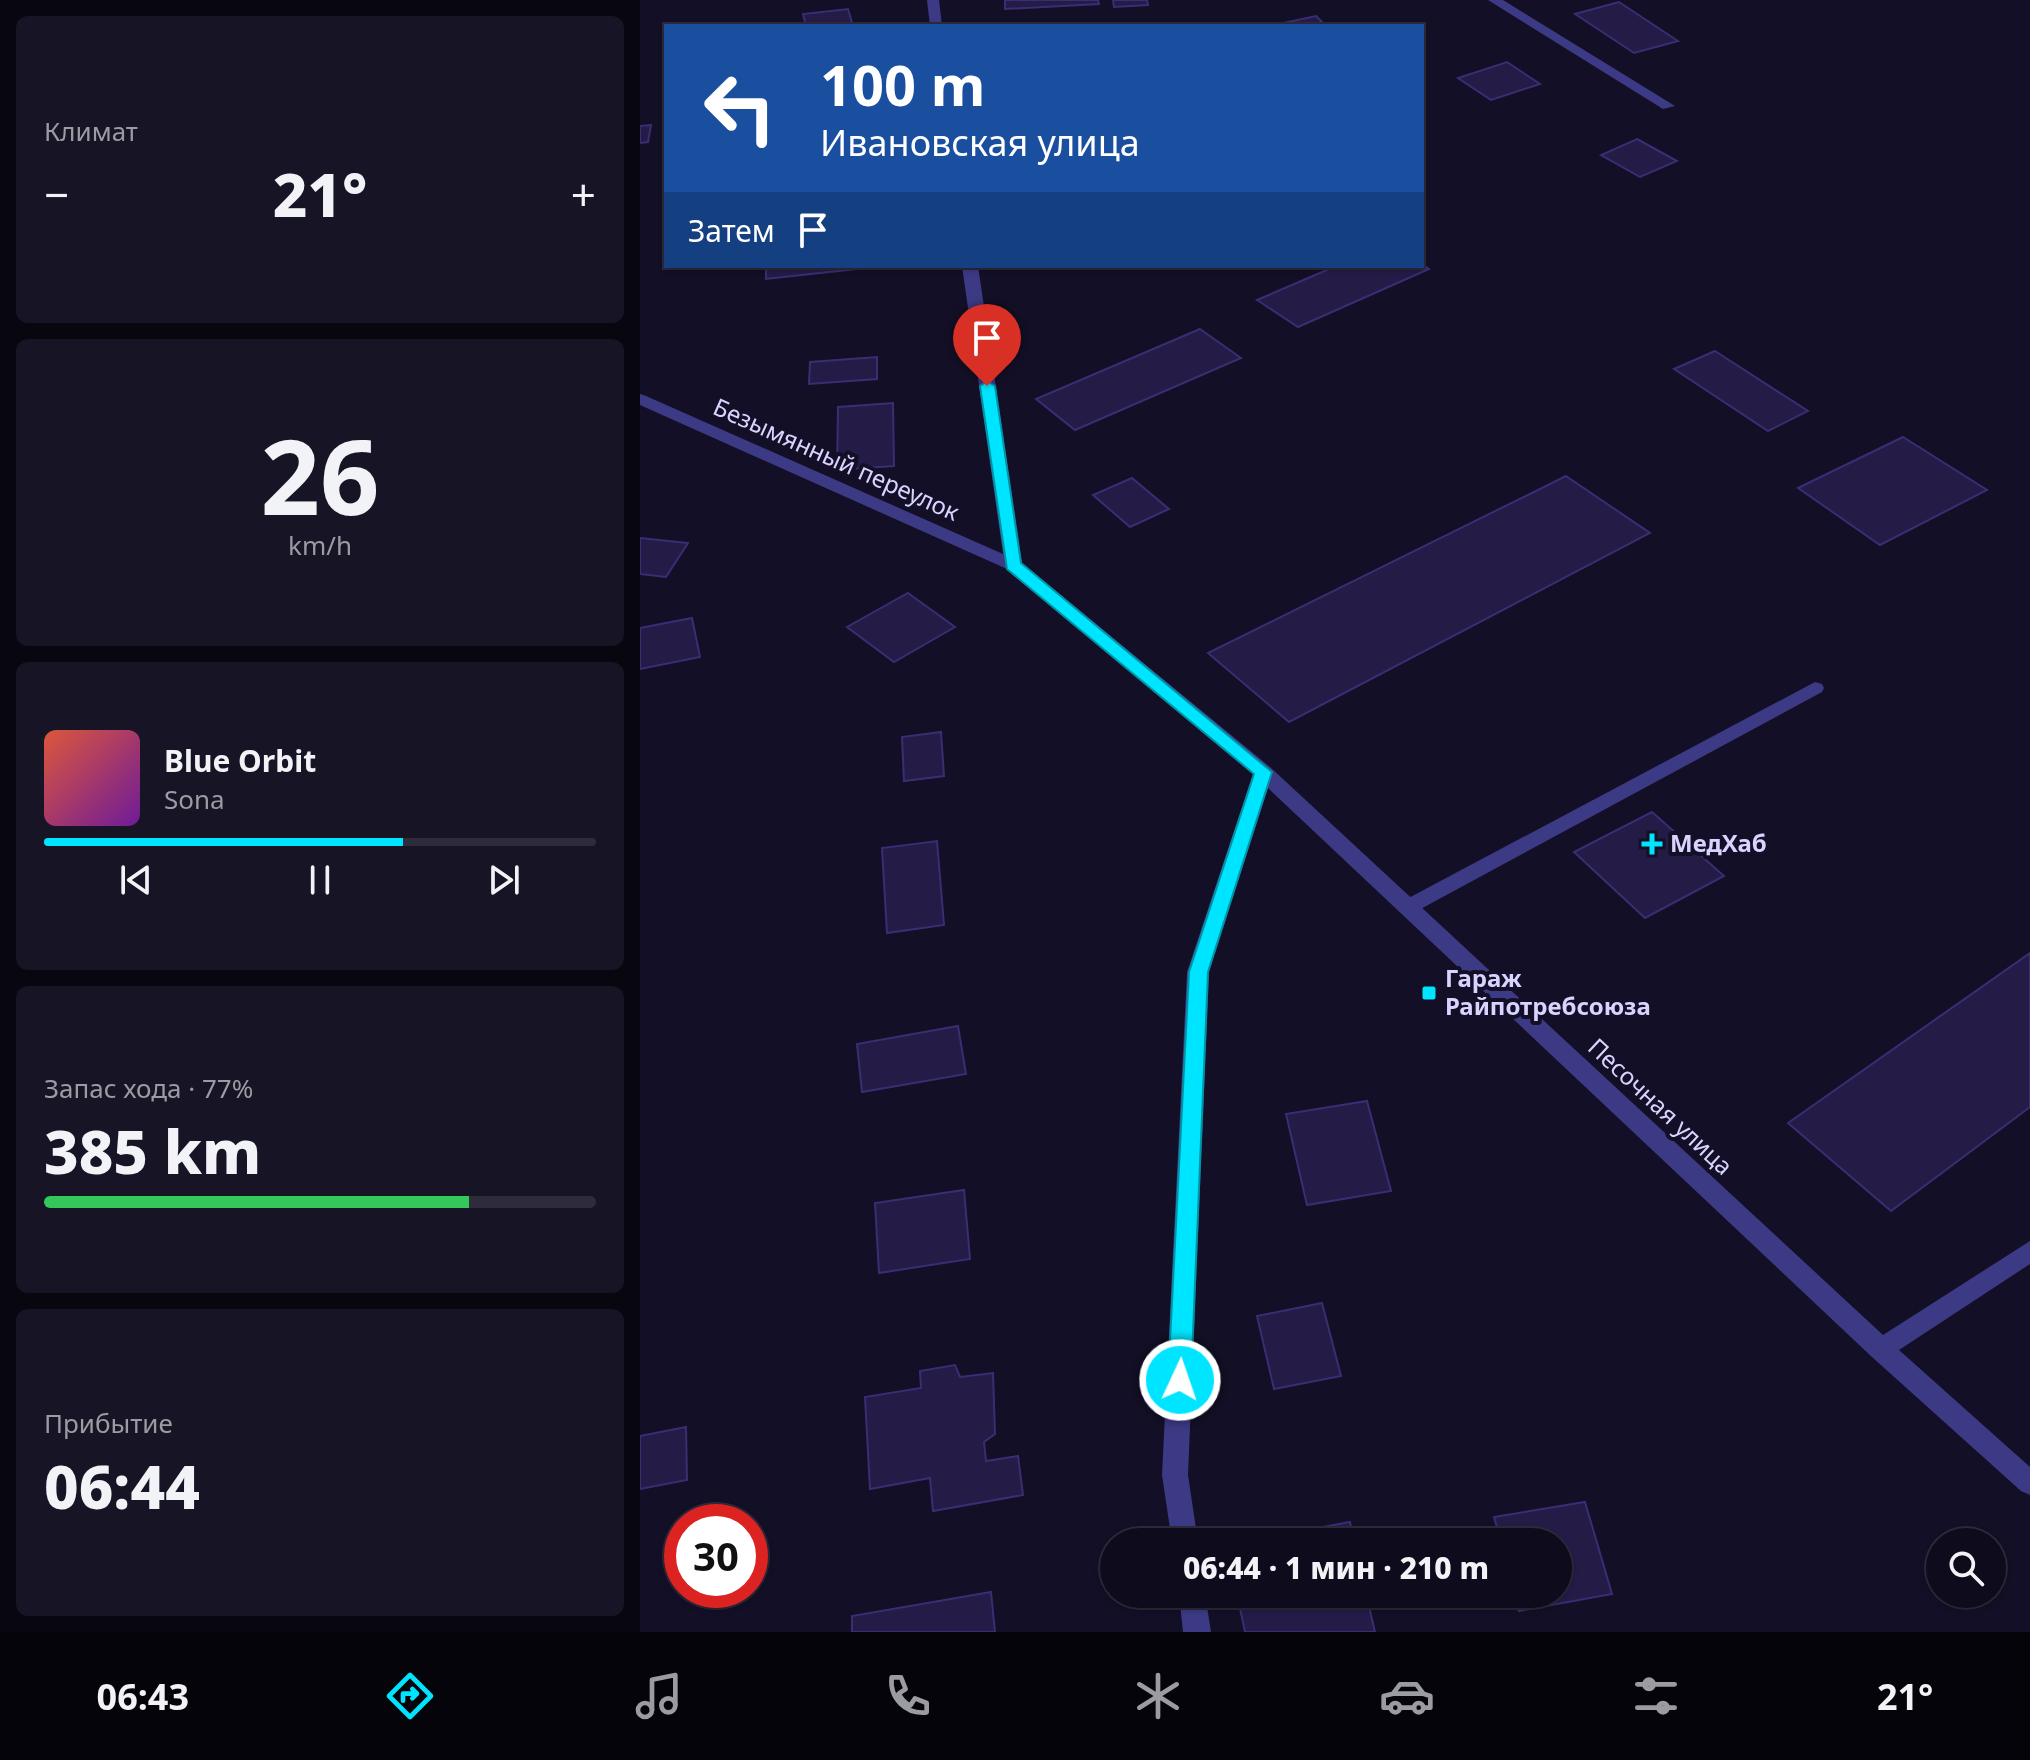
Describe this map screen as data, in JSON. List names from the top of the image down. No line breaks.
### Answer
{"streets":{"street":["Безымянный переулок","Песочная улица"]},"crossings":[["Безымянный переулок","Песочная улица"]],"places":{"health":["МедХаб"],"transit":["Гараж Райпотребсоюза"]},"page":{"tile":["Климат",["26","km/h"],["Запас хода · 77%","385 km"],["Прибытие","06:44"]],"turn":["100 m","Ивановская улица"],"heat":["−","21°","+"],"then":"Затем","song":["Blue Orbit","Sona"],"limit":"30","trip":"06:44 · 1 мин · 210 m","tabs":["06:43","21°"]}}
